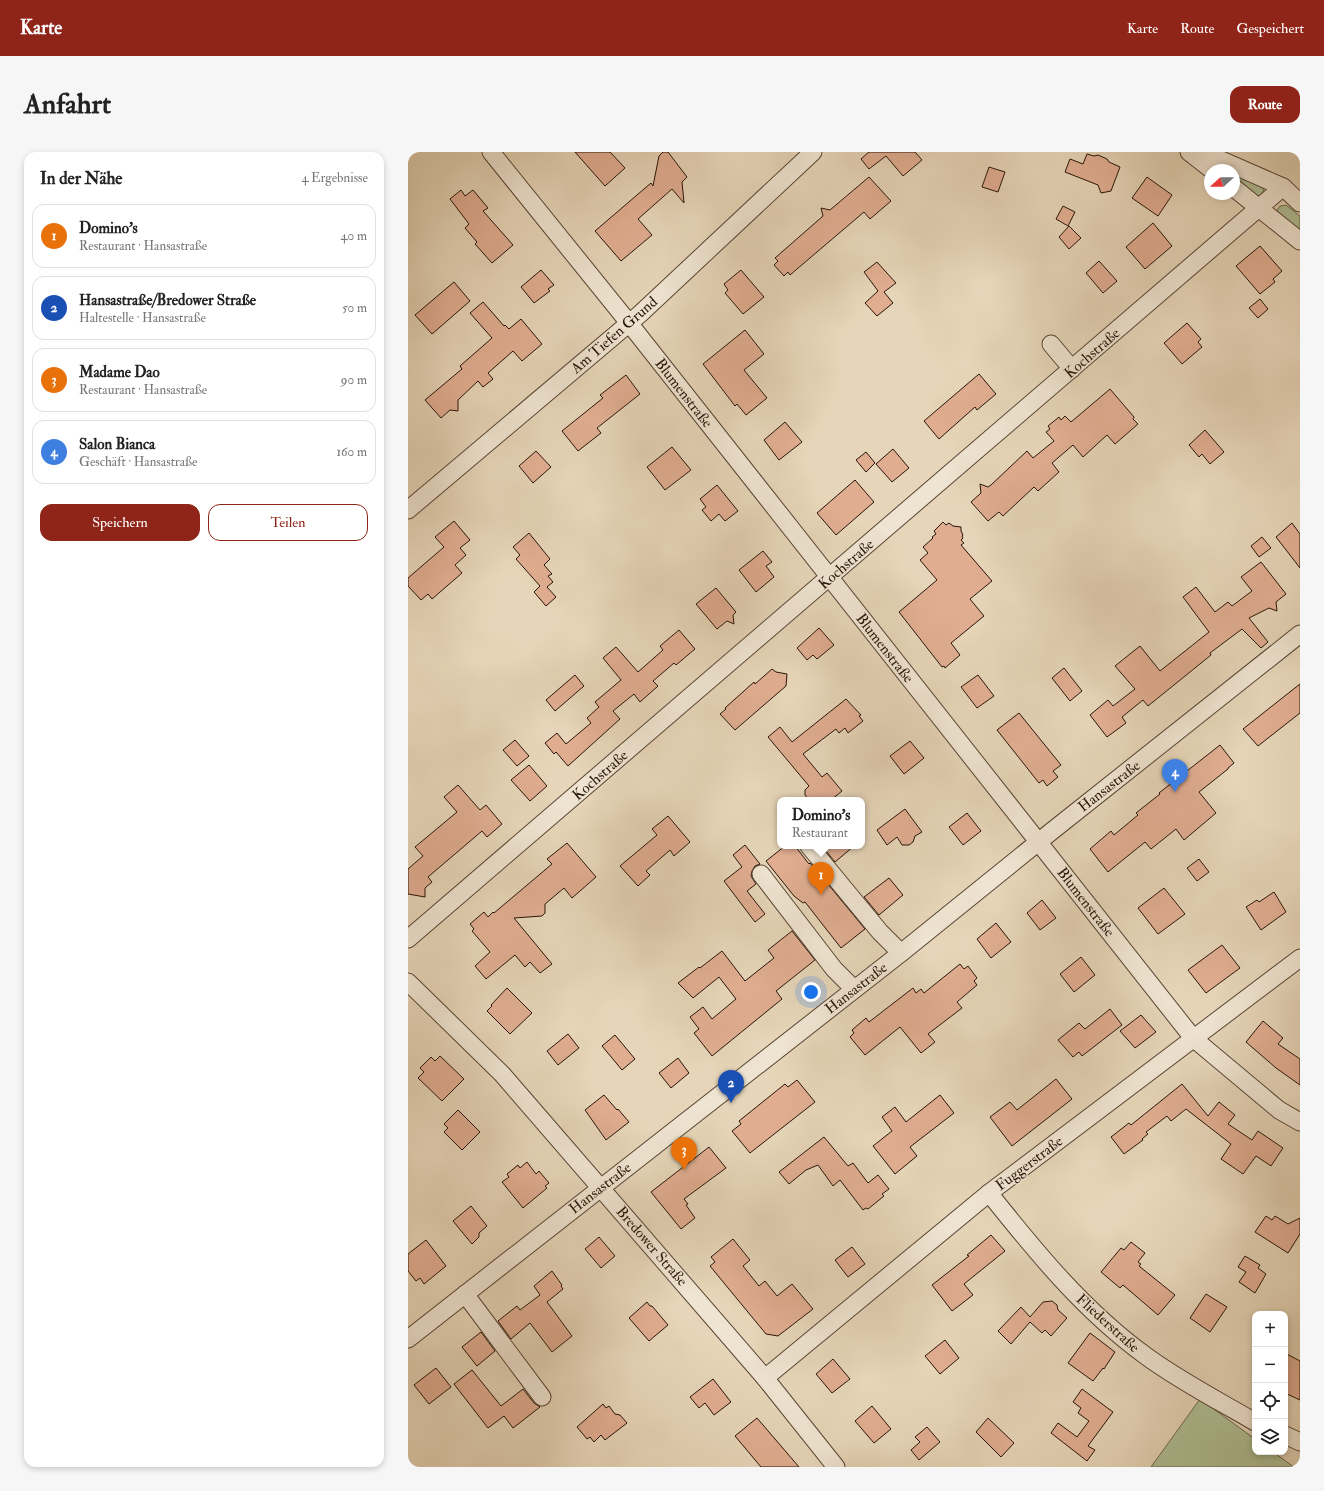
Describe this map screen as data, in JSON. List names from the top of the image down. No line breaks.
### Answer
{"streets":{"street":["Am Tiefen Grund","Kochstraße","Blumenstraße","Hansastraße","Fuggerstraße","Bredower Straße","Fliederstraße"]},"crossings":[["Am Tiefen Grund","Blumenstraße"],["Kochstraße","Blumenstraße"],["Blumenstraße","Hansastraße"],["Blumenstraße","Fuggerstraße"],["Hansastraße","Bredower Straße"],["Fuggerstraße","Bredower Straße"],["Fuggerstraße","Fliederstraße"]],"north":"left","page":{"header":"Karte","nav":["Karte","Route","Gespeichert"],"buttons":["Route",["Speichern","Teilen"]],"title":"Anfahrt","heading":["In der Nähe","4 Ergebnisse"],"list":[{"mark":"1","name":"Domino's","note":"Restaurant · Hansastraße","value":"40 m"},{"mark":"2","name":"Hansastraße/Bredower Straße","note":"Haltestelle · Hansastraße","value":"50 m"},{"mark":"3","name":"Madame Dao","note":"Restaurant · Hansastraße","value":"90 m"},{"mark":"4","name":"Salon Bianca","note":"Geschäft · Hansastraße","value":"160 m"}],"pins":["4","1","2","3"],"popup":["Domino's","Restaurant"],"map_buttons":["+","−"]}}
